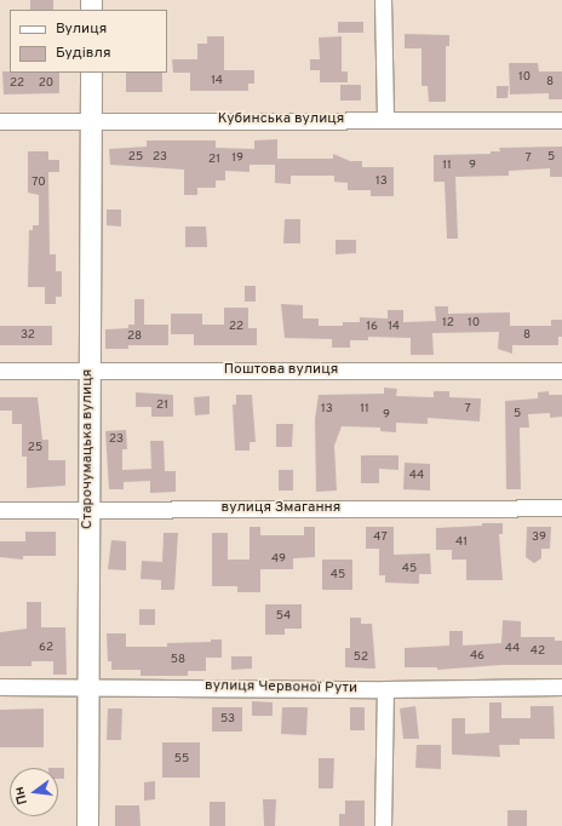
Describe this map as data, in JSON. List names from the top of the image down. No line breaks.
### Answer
{"streets":{"street":["Кубинська вулиця","Поштова вулиця","Старочумацька вулиця","вулиця Змагання","вулиця Червоної Рути"]},"crossings":[["Кубинська вулиця","Старочумацька вулиця"],["Поштова вулиця","Старочумацька вулиця"],["Старочумацька вулиця","вулиця Змагання"],["Старочумацька вулиця","вулиця Червоної Рути"]],"house_numbers":["10","14","8","22","20","25","23","5","19","7","21","11","9","13","70","12","10","22","16","14","32","8","28","21","13","11","7","5","9","23","25","44","47","39","41","49","45","45","54","62","44","42","46","52","58","53","55"],"legend":["Вулиця","Будівля"],"north":"left"}
